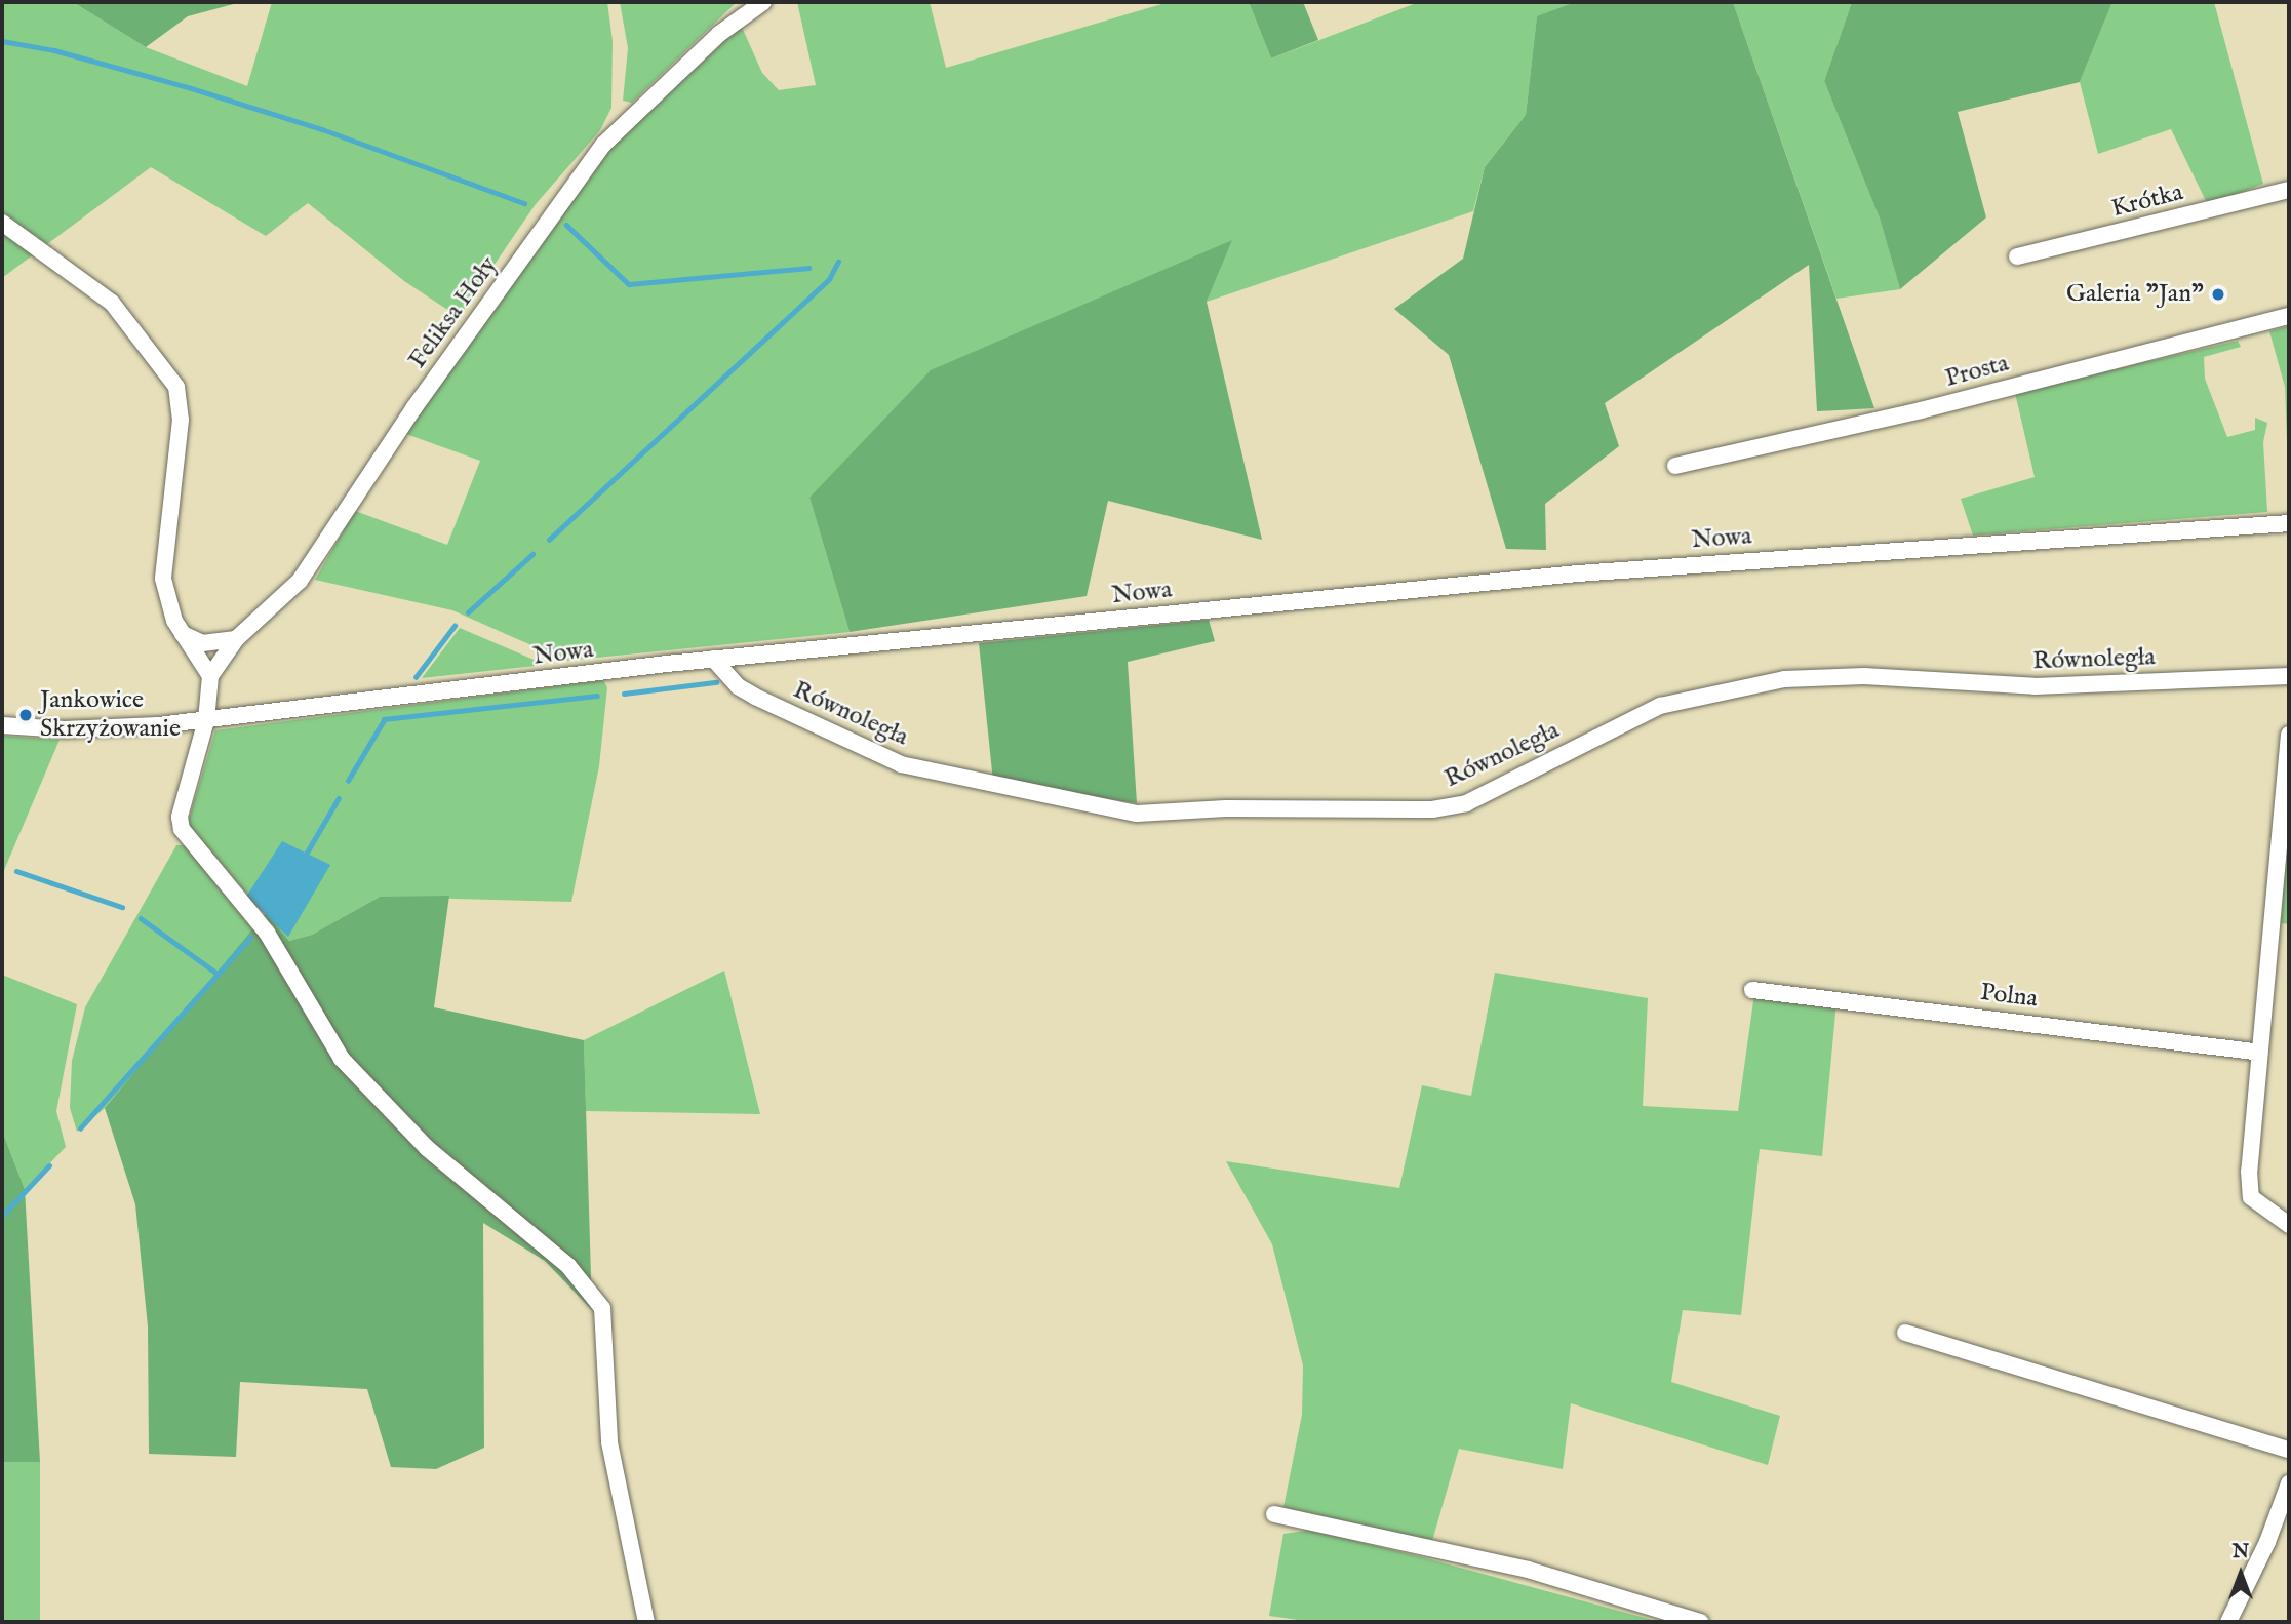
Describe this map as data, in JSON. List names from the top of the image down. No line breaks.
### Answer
{"streets":{"street":["Krótka","Feliksa Hoły","Prosta","Nowa","Równoległa","Polna"]},"crossings":[["Nowa","Równoległa"]],"places":["Galeria \"Jan\"","Jankowice Skrzyżowanie"],"north":"top"}
